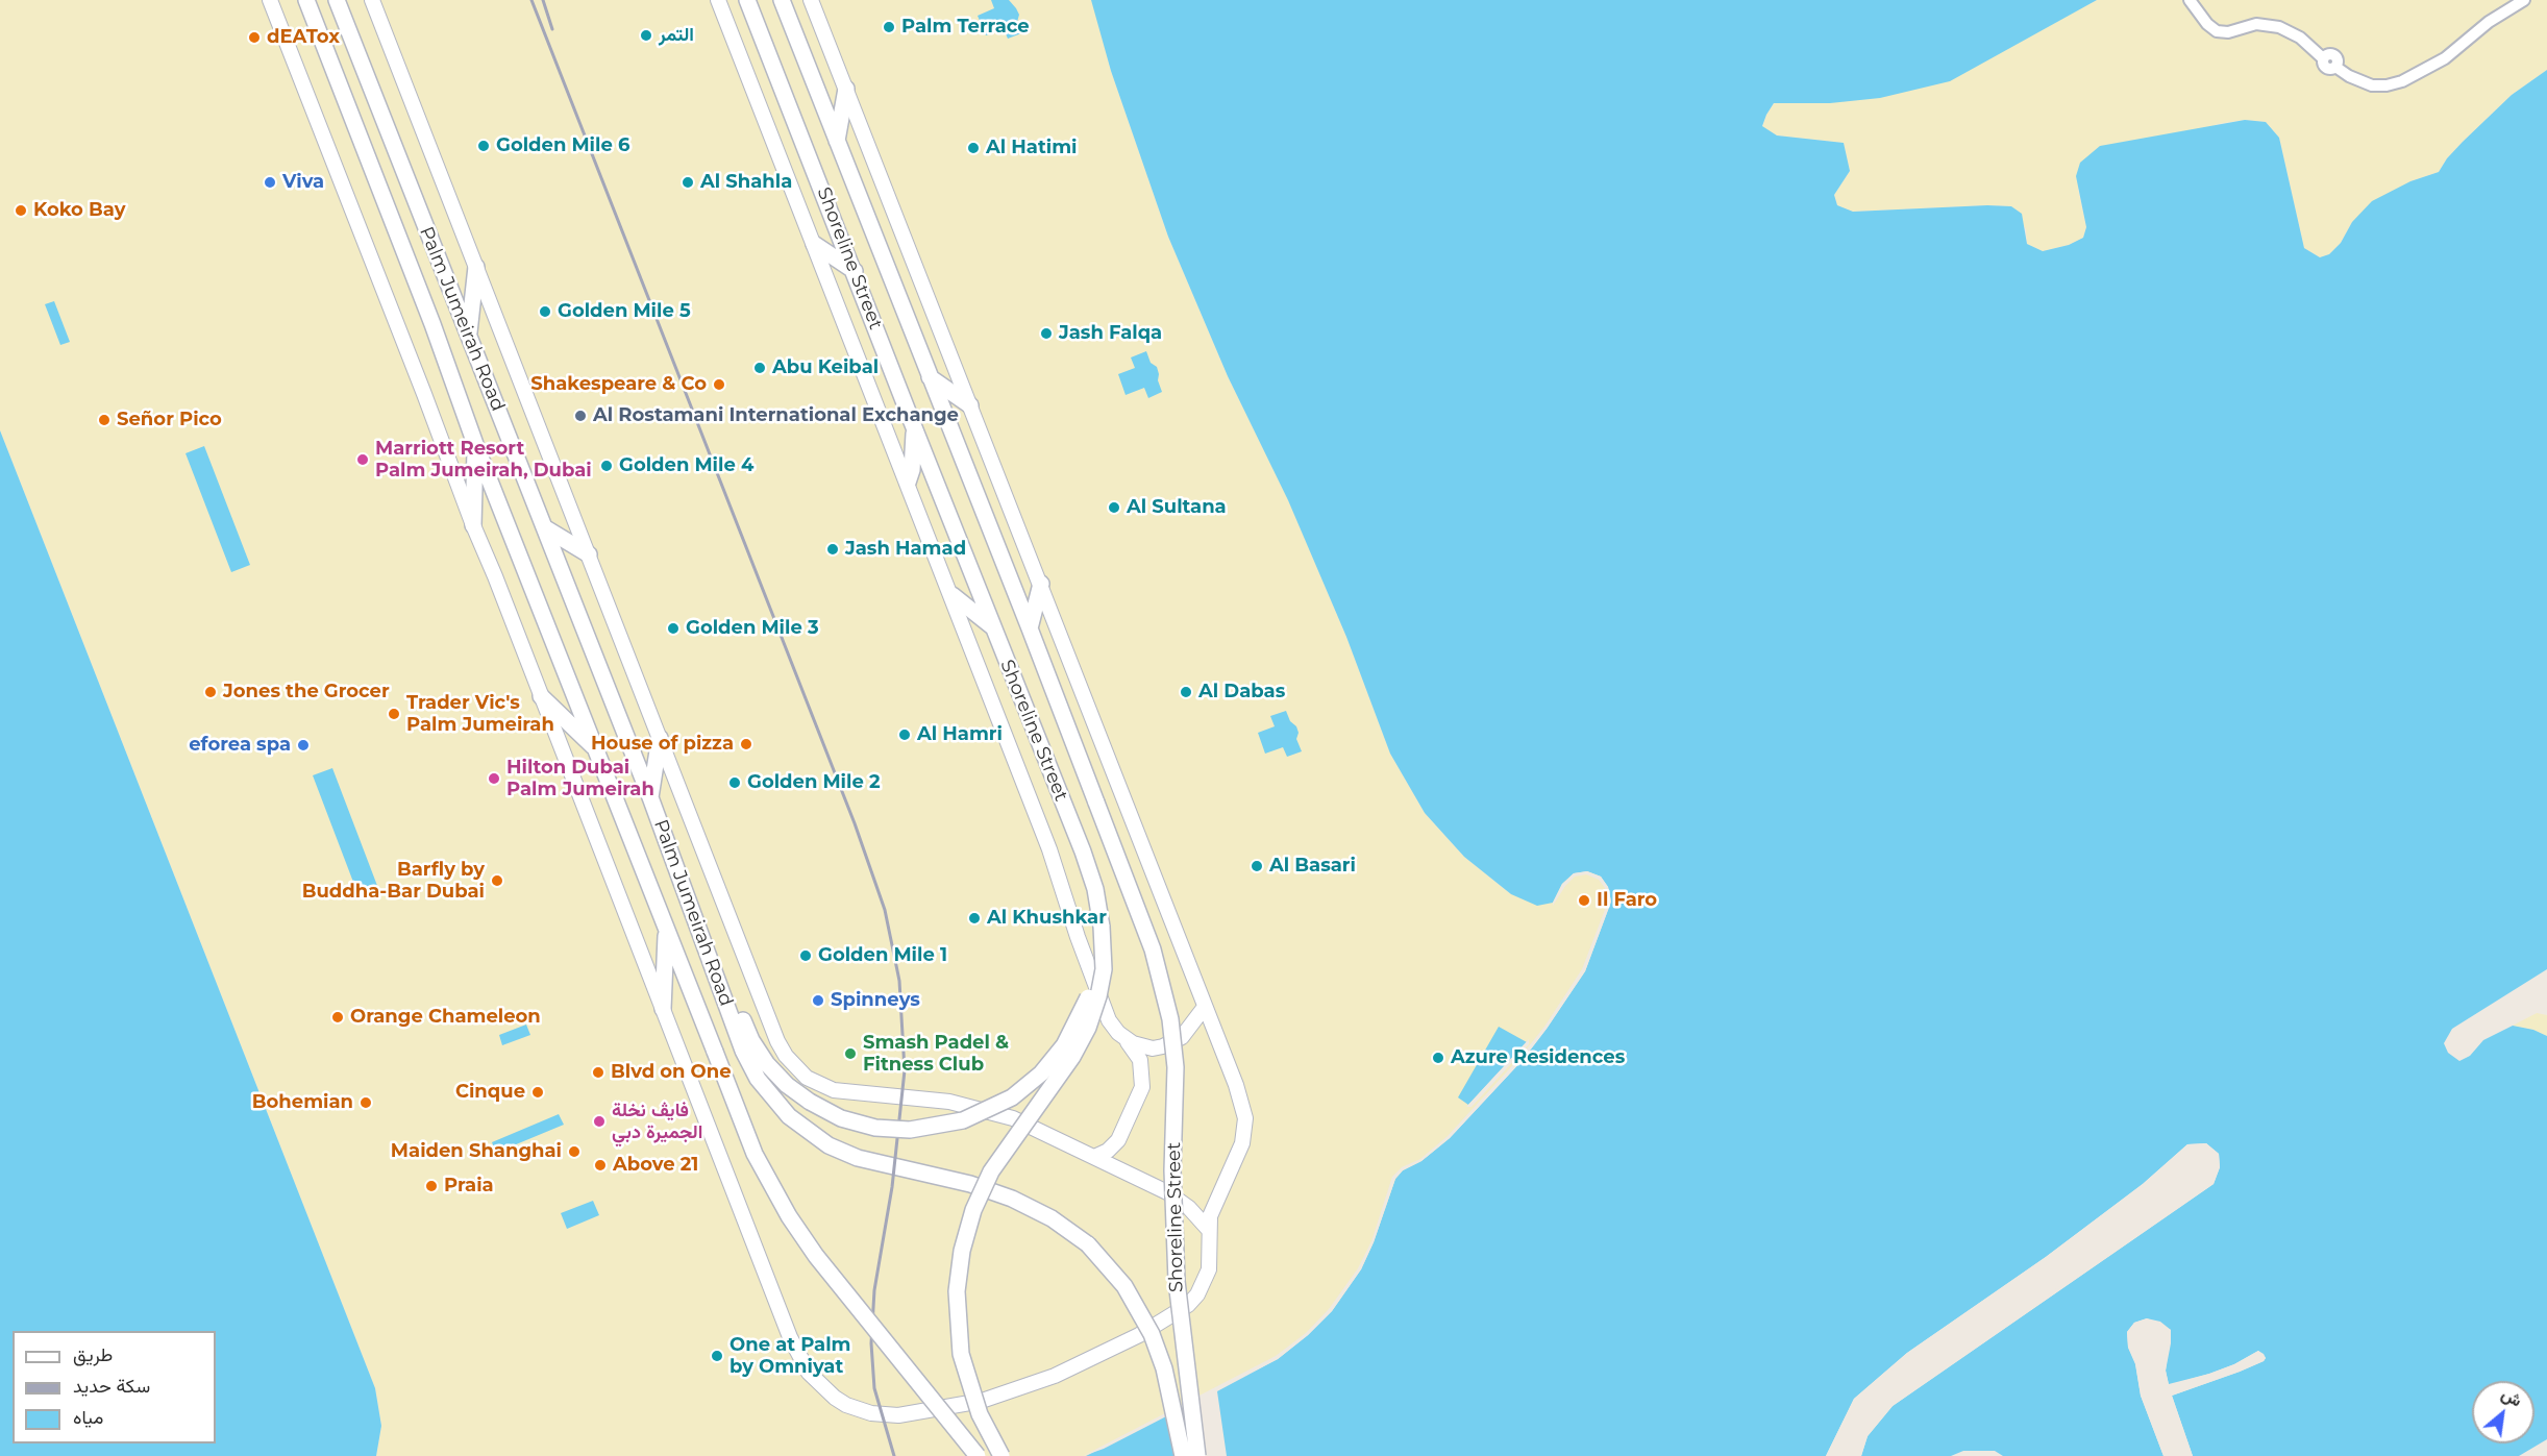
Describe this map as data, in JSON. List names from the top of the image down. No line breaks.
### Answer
{"streets":{"main road":["Shoreline Street","Palm Jumeirah Road"]},"places":["Palm Terrace","التمر","dEATox","Golden Mile 6","Al Hatimi","Viva","Al Shahla","Koko Bay","Golden Mile 5","Jash Falqa","Abu Keibal","Shakespeare & Co","Al Rostamani International Exchange","Señor Pico","Marriott Resort Palm Jumeirah, Dubai","Golden Mile 4","Al Sultana","Jash Hamad","Golden Mile 3","Jones the Grocer","Al Dabas","Trader Vic's Palm Jumeirah","Al Hamri","House of pizza","eforea spa","Hilton Dubai Palm Jumeirah","Golden Mile 2","Al Basari","Barfly by Buddha-Bar Dubai","Il Faro","Al Khushkar","Golden Mile 1","Spinneys","Orange Chameleon","Smash Padel & Fitness Club","Azure Residences","Blvd on One","Cinque","Bohemian","فايڤ نخلة الجميرة دبي","Maiden Shanghai","Above 21","Praia","One at Palm by Omniyat"],"legend":["طريق","سكة حديد","مياه"],"north":"top right"}
